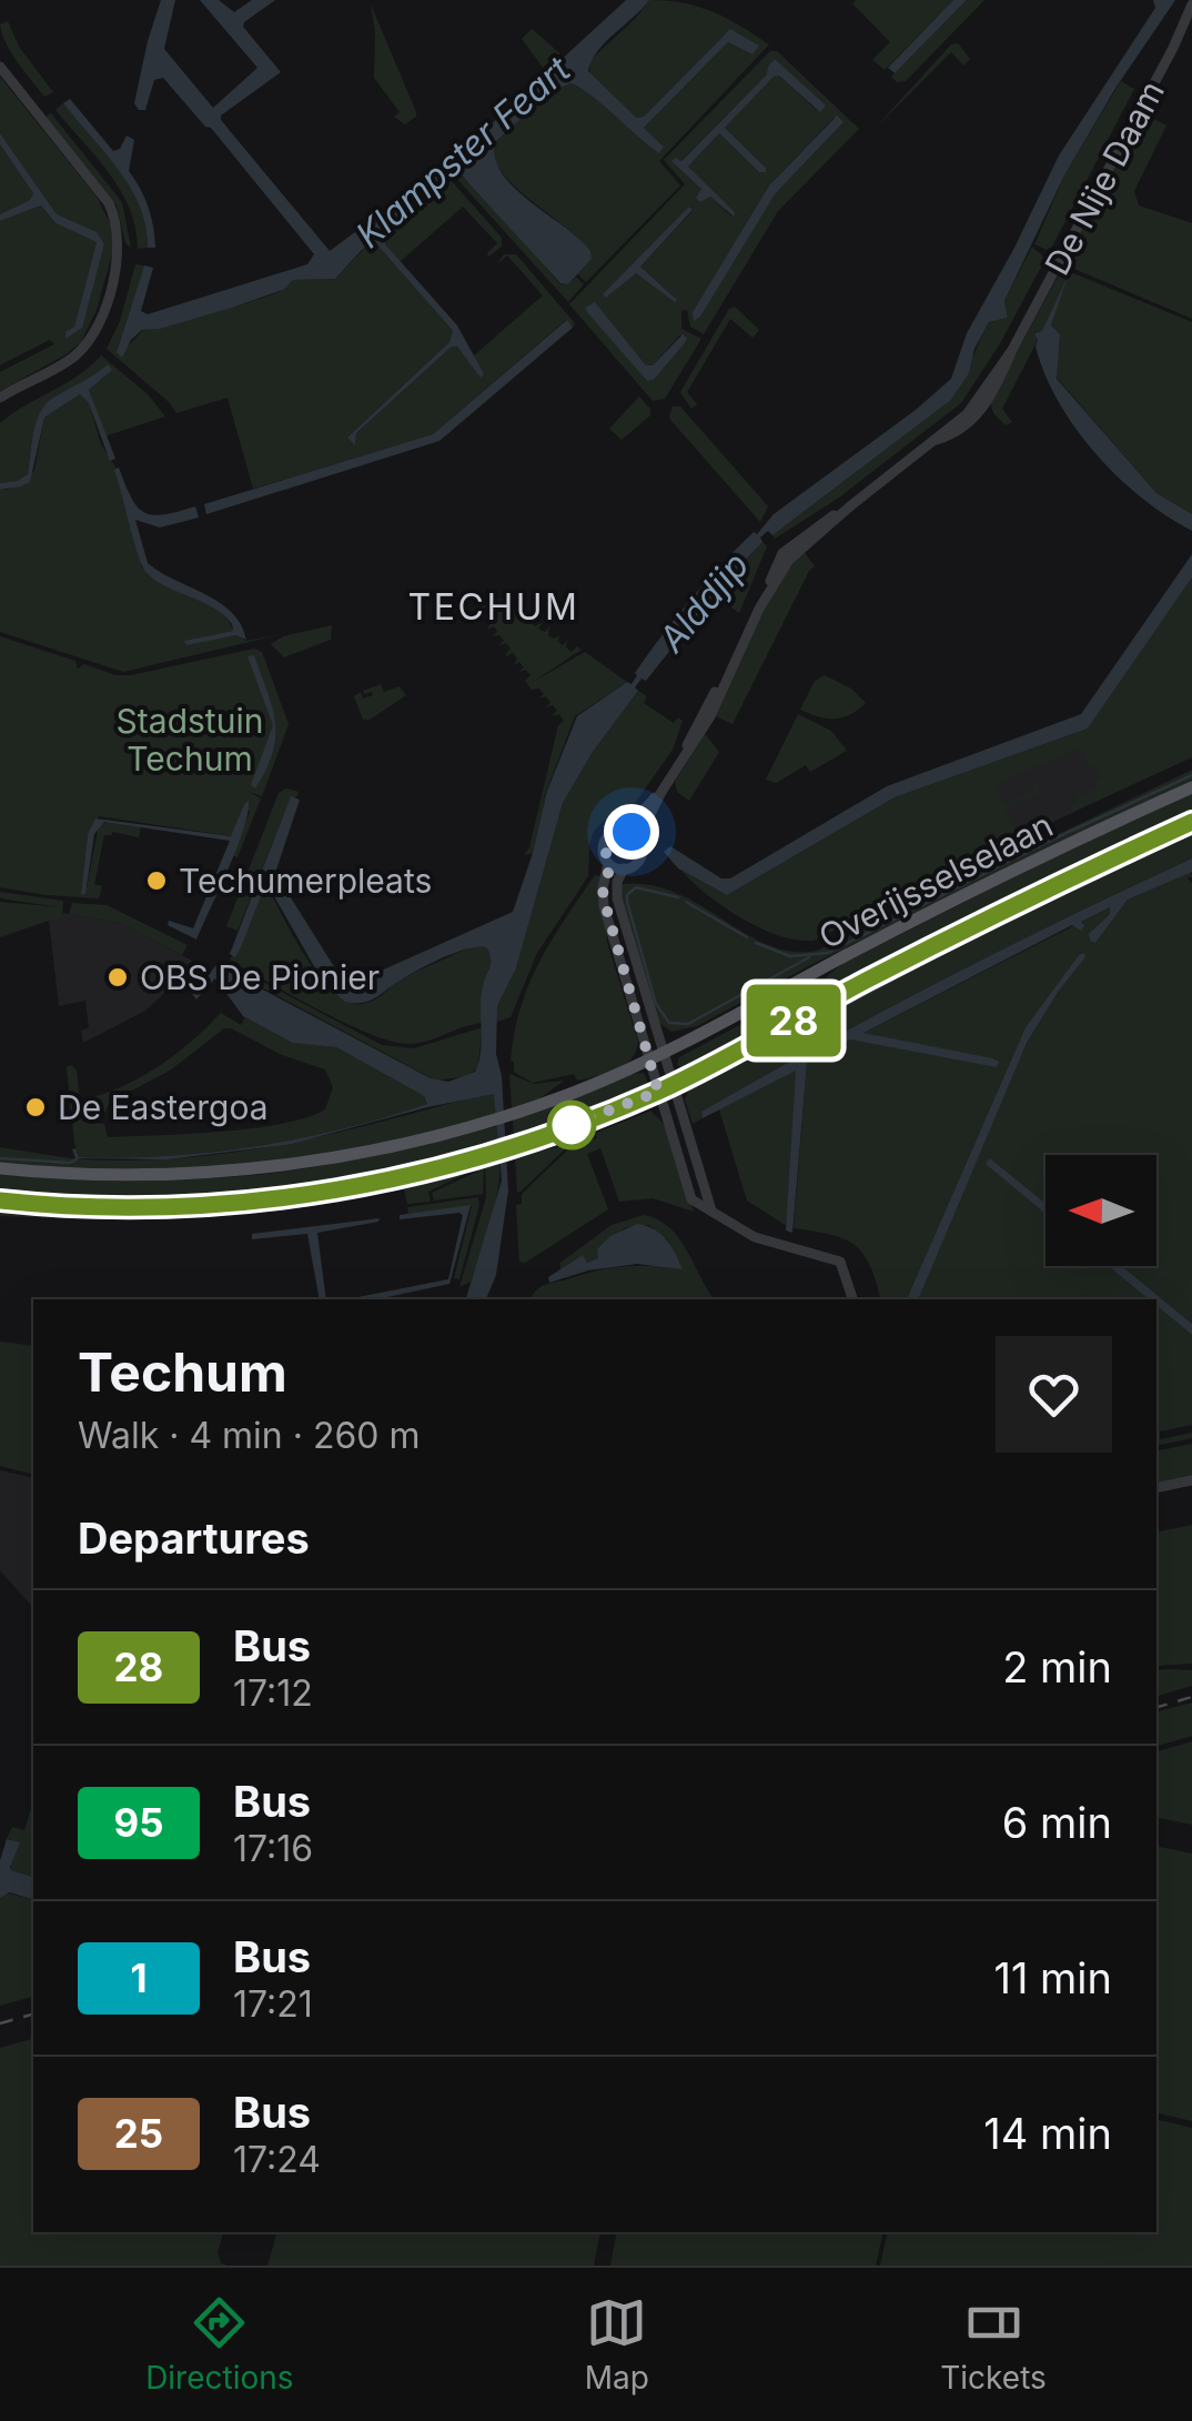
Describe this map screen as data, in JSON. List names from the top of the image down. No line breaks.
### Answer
{"streets":{"main road":["Overijsselselaan"],"street":["De Nije Daam"]},"districts":["TECHUM"],"water":["Klampster Feart","Alddjip"],"parks":["Stadstuin Techum"],"places":["Techumerpleats","OBS De Pionier","De Eastergoa"],"lines":["bus line 28"],"north":"left","page":{"on_map":"28","heading":[["Techum","Walk · 4 min · 260 m"],"Departures"],"list":[{"mark":"28","name":"Bus","note":"17:12","value":"2 min"},{"mark":"95","name":"Bus","note":"17:16","value":"6 min"},{"mark":"1","name":"Bus","note":"17:21","value":"11 min"},{"mark":"25","name":"Bus","note":"17:24","value":"14 min"}],"tabs":["Directions","Map","Tickets"]}}
